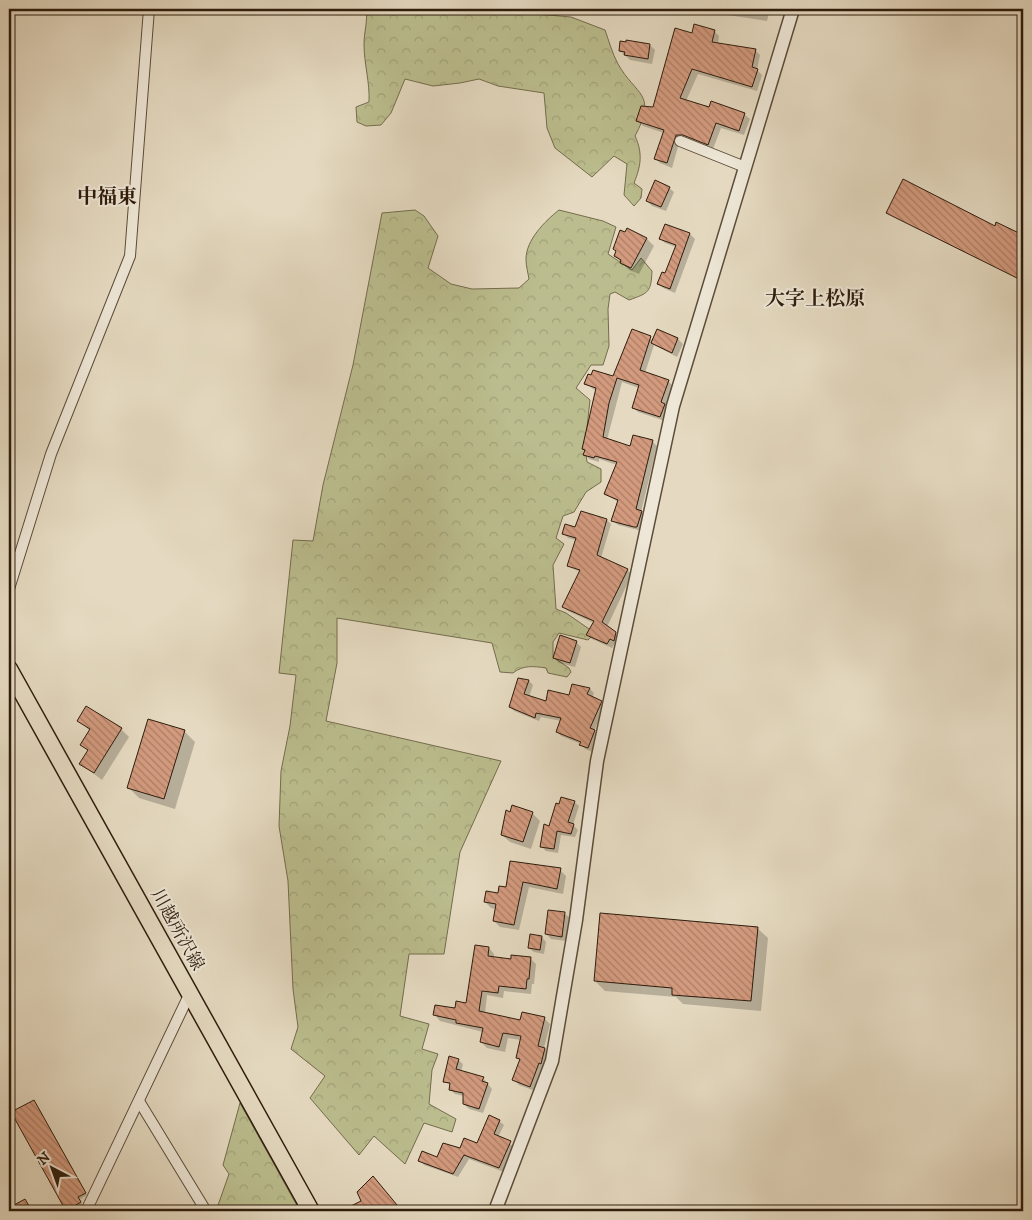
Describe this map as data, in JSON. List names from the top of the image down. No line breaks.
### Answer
{"streets":{"main road":["川越所沢線"]},"districts":["中福東","大字上松原"],"north":"top left"}
